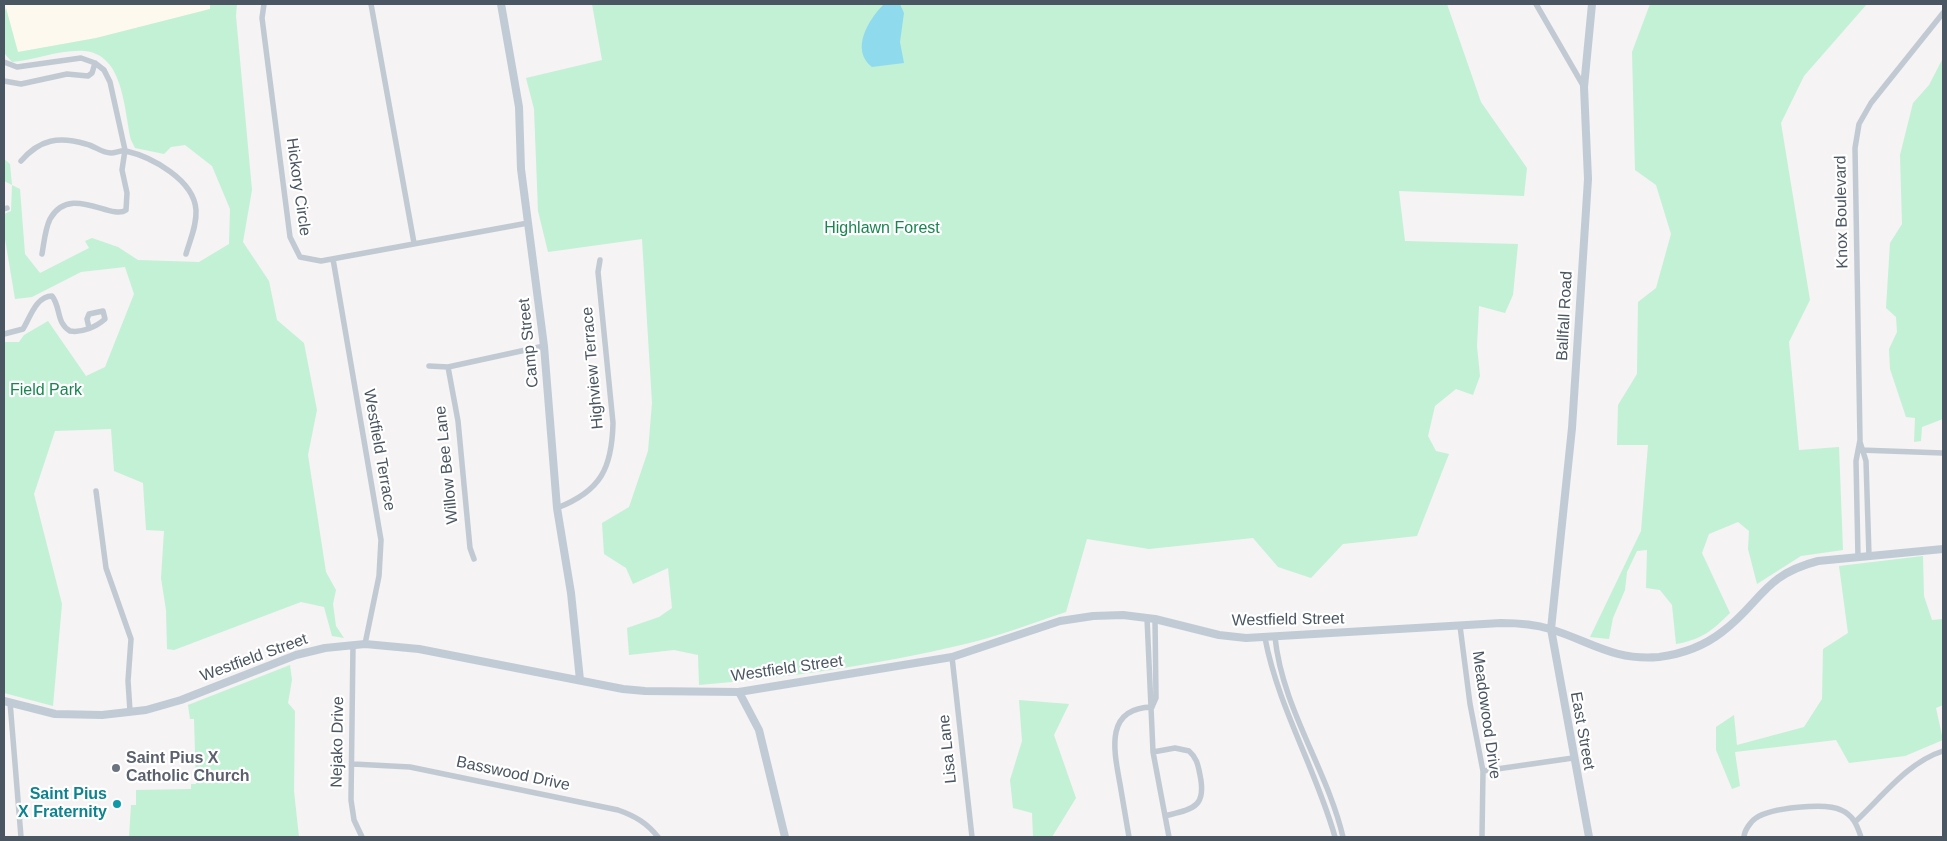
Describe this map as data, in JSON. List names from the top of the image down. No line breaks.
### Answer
{"streets":{"main road":["Ballfall Road","Camp Street","Westfield Street","East Street"],"street":["Hickory Circle","Knox Boulevard","Highview Terrace","Westfield Terrace","Willow Bee Lane","Meadowood Drive","Nejako Drive","Lisa Lane","Basswood Drive"]},"crossings":[["Hickory Circle","Camp Street"],["Hickory Circle","Westfield Terrace"],["Knox Boulevard","Westfield Street"],["Ballfall Road","Westfield Street"],["Ballfall Road","East Street"],["Camp Street","Highview Terrace"],["Camp Street","Westfield Street"],["Westfield Terrace","Westfield Street"],["Westfield Street","Meadowood Drive"],["Westfield Street","East Street"],["Westfield Street","Nejako Drive"],["Westfield Street","Lisa Lane"],["Nejako Drive","Basswood Drive"]],"parks":["Highlawn Forest","Field Park"],"places":["Saint Pius X Catholic Church","Saint Pius X Fraternity"]}
